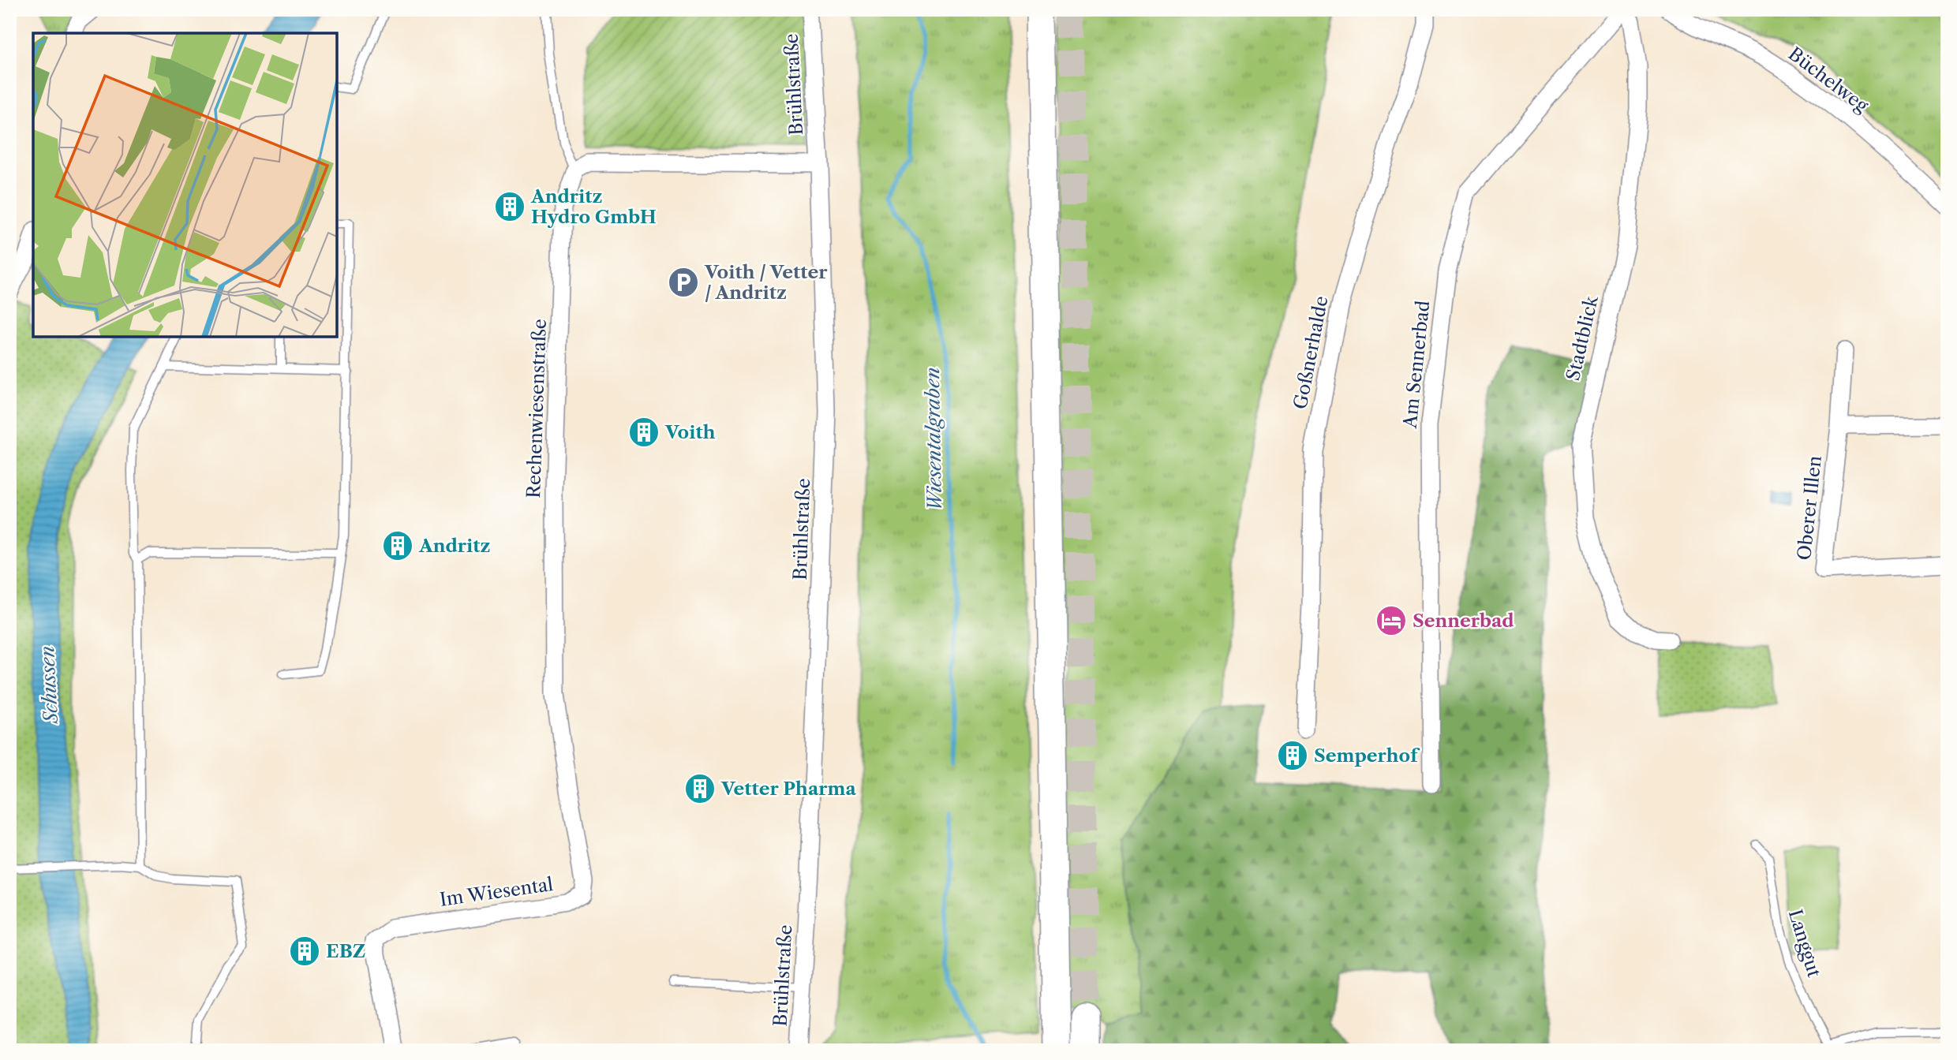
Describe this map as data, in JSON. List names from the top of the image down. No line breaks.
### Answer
{"streets":{"street":["Büchelweg","Brühlstraße","Stadtblick","Goßnerhalde","Am Sennerbad","Rechenwiesenstraße","Oberer Illen","Im Wiesental"],"lane":["Langgut"]},"crossings":[["Stadtblick","Am Sennerbad"],["Rechenwiesenstraße","Im Wiesental"]],"water":["Wiesentalgraben","Schussen"],"places":{"building":["Andritz Hydro GmbH","Voith","Andritz","Semperhof","Vetter Pharma","EBZ"],"parking":["Voith / Vetter / Andritz"],"hotel":["Sennerbad"]}}
